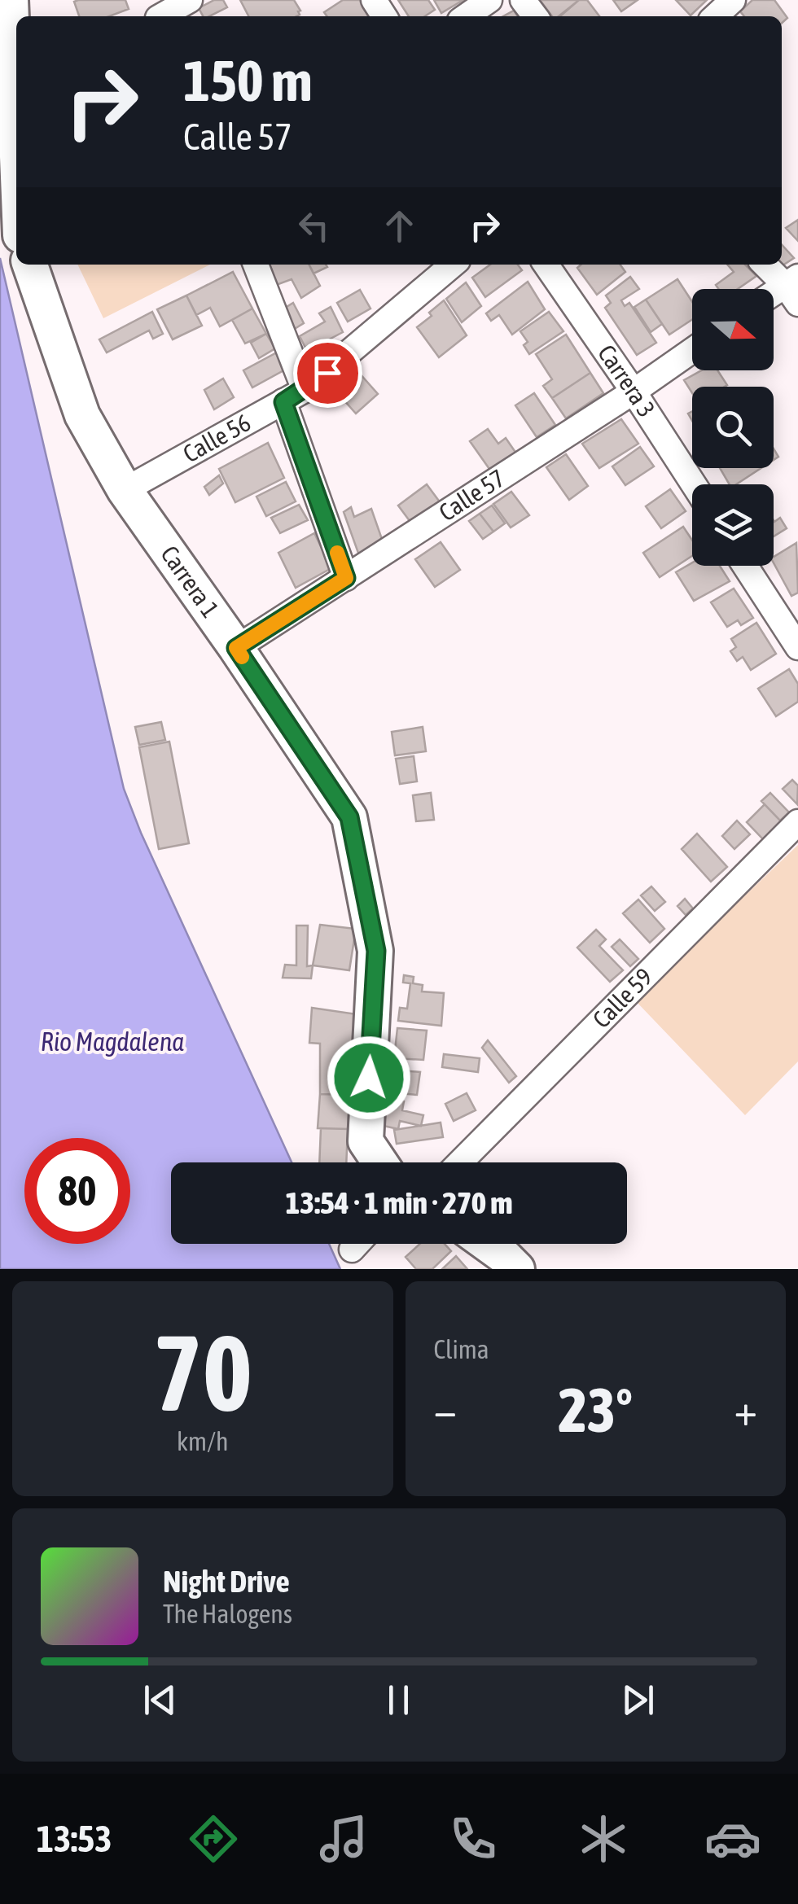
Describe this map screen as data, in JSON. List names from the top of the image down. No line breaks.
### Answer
{"streets":{"highway":["Carrera 1"],"street":["Carrera 3","Calle 56","Calle 57","Calle 59"]},"crossings":[["Carrera 3","Calle 57"],["Calle 56","Carrera 1"],["Calle 57","Carrera 1"]],"water":["Rio Magdalena"],"north":"right","page":{"turn":["150 m","Calle 57"],"limit":"80","trip":"13:54 · 1 min · 270 m","tile":[["70","km/h"],"Clima"],"heat":["−","23°","+"],"song":["Night Drive","The Halogens"],"tabs":"13:53"}}
